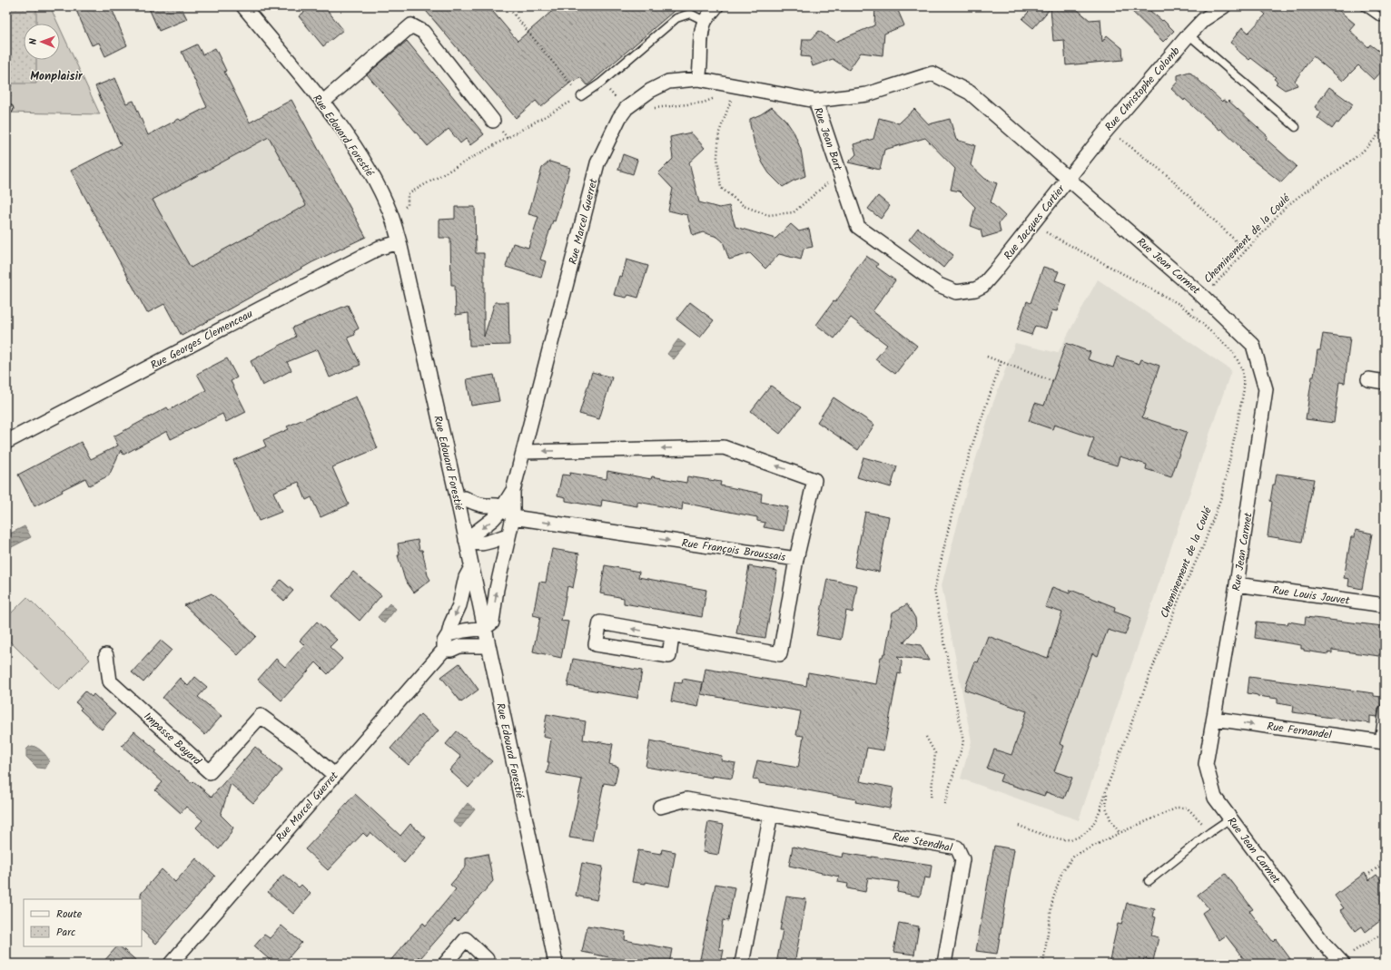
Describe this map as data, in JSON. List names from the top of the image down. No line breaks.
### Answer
{"streets":{"street":["Rue Christophe Colomb","Rue Edouard Forestié","Rue Jean Bart","Rue Marcel Guerret","Rue Jacques Cartier","Rue Jean Carmet","Rue Georges Clemenceau","Rue François Broussais","Rue Louis Jouvet","Rue Fernandel","Impasse Bayard","Rue Stendhal"],"path":["Cheminement de la Coulé"]},"crossings":[["Rue Christophe Colomb","Rue Jacques Cartier"],["Rue Christophe Colomb","Rue Jean Carmet"],["Rue Edouard Forestié","Rue Marcel Guerret"],["Rue Edouard Forestié","Rue Georges Clemenceau"],["Rue Jean Bart","Rue Marcel Guerret"],["Rue Jean Bart","Rue Jacques Cartier"],["Rue Marcel Guerret","Rue François Broussais"],["Rue Marcel Guerret","Impasse Bayard"],["Rue Jacques Cartier","Cheminement de la Coulé"],["Rue Jacques Cartier","Rue Jean Carmet"],["Cheminement de la Coulé","Rue Jean Carmet"],["Rue Jean Carmet","Rue Louis Jouvet"],["Rue Jean Carmet","Rue Fernandel"]],"one_way":["Rue Fernandel"],"districts":["Monplaisir"],"legend":["Route","Parc"],"north":"left"}
